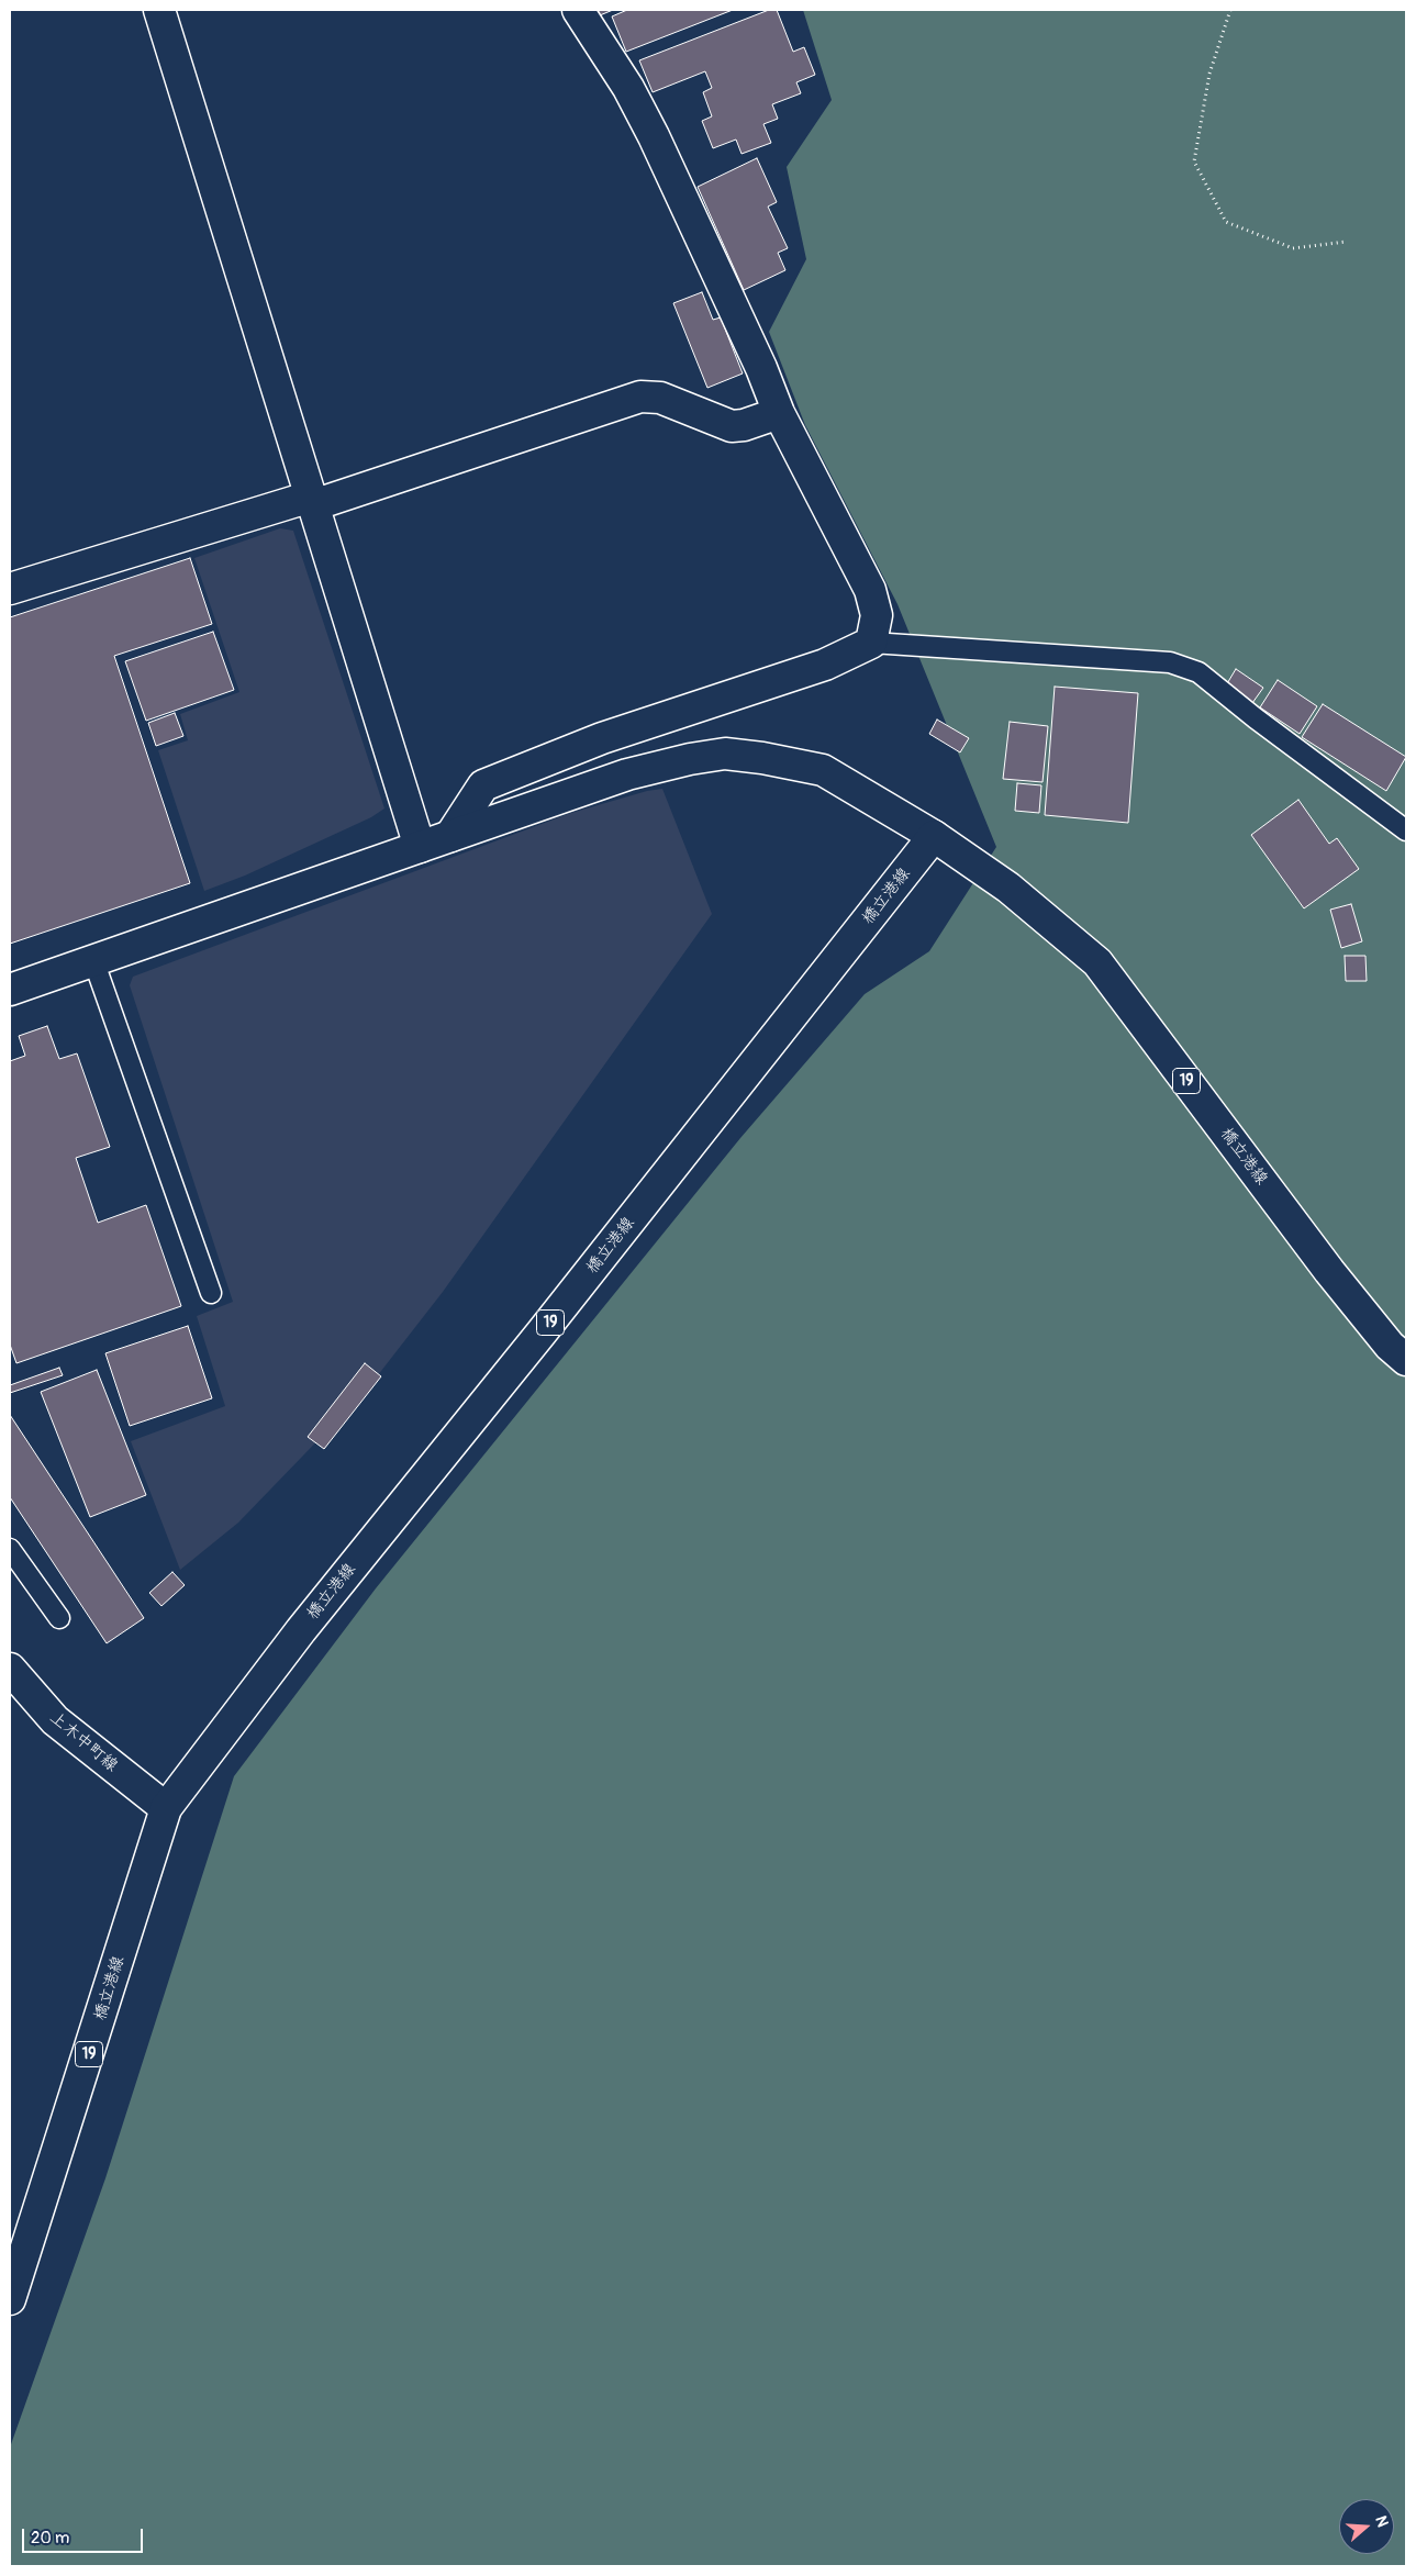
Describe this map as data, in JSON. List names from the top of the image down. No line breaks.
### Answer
{"streets":{"street":["橋立港線","19","上木中町線"]},"crossings":[["橋立港線","上木中町線"]],"scale_bar":"20 m","north":"right"}
